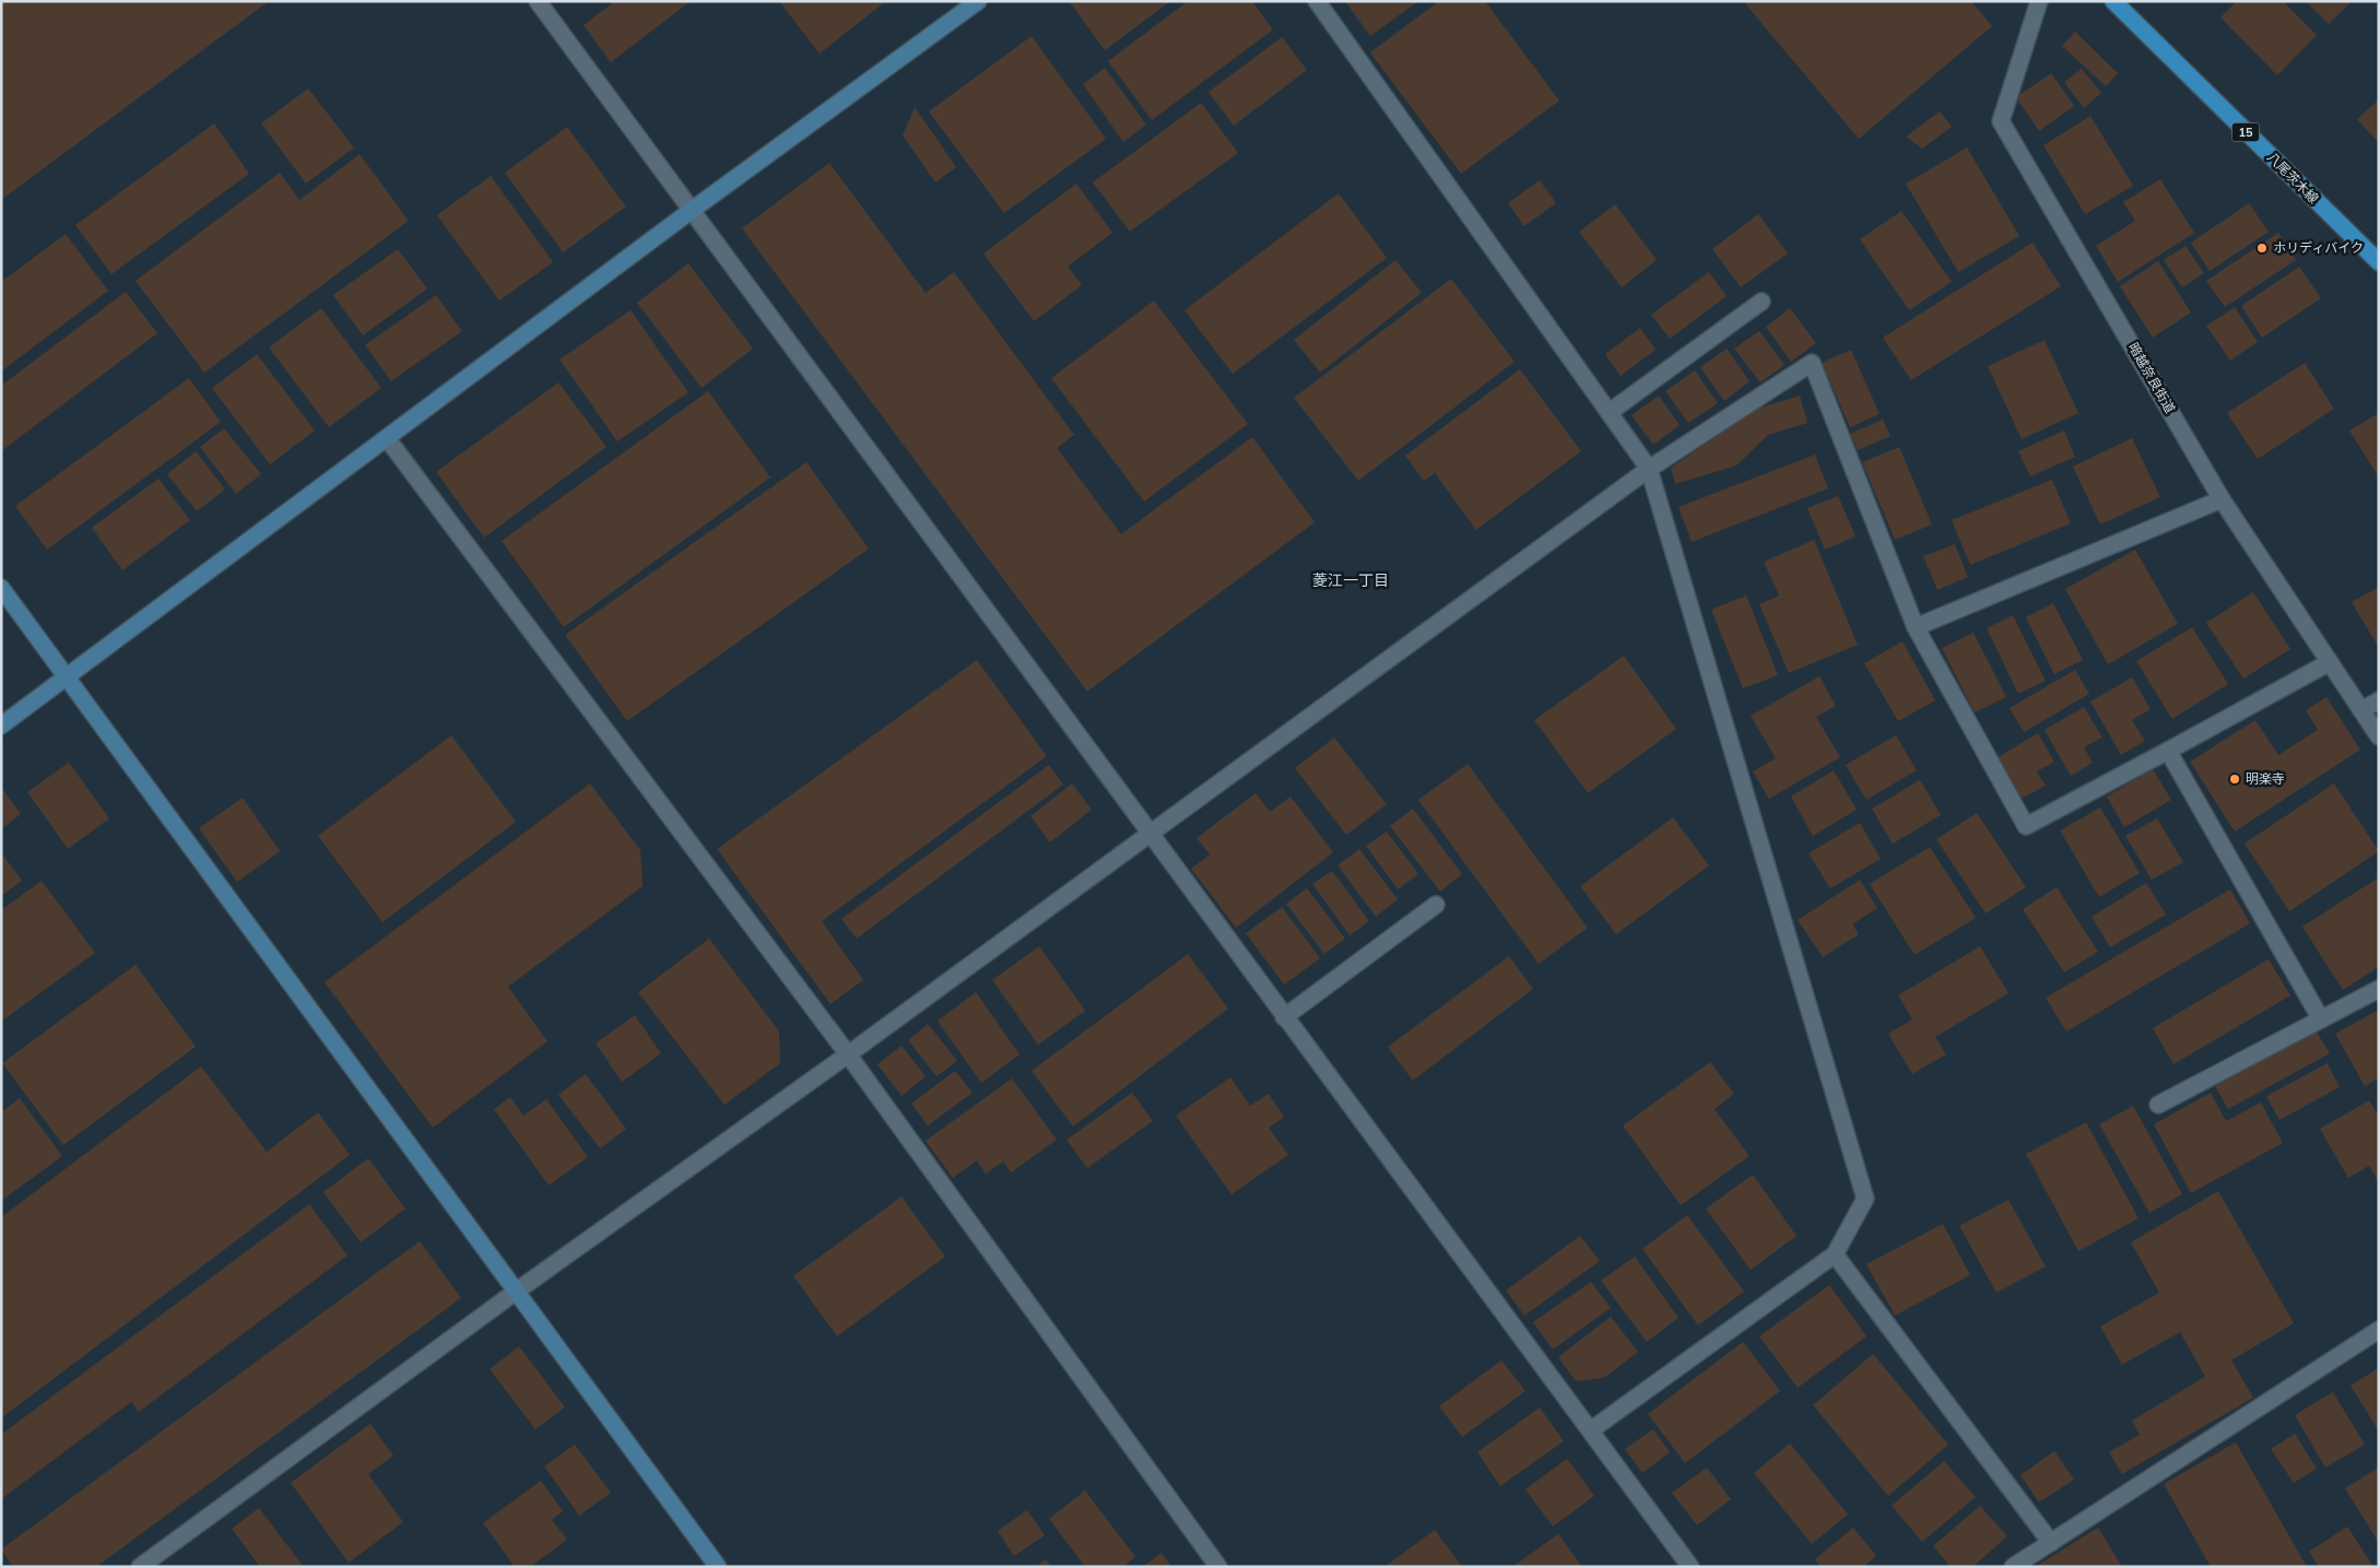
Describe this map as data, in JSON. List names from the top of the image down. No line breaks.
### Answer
{"streets":{"main road":["15","八尾茨木線"],"street":["暗越奈良街道"]},"districts":["菱江一丁目"],"places":["ホリディバイク","明楽寺"]}
